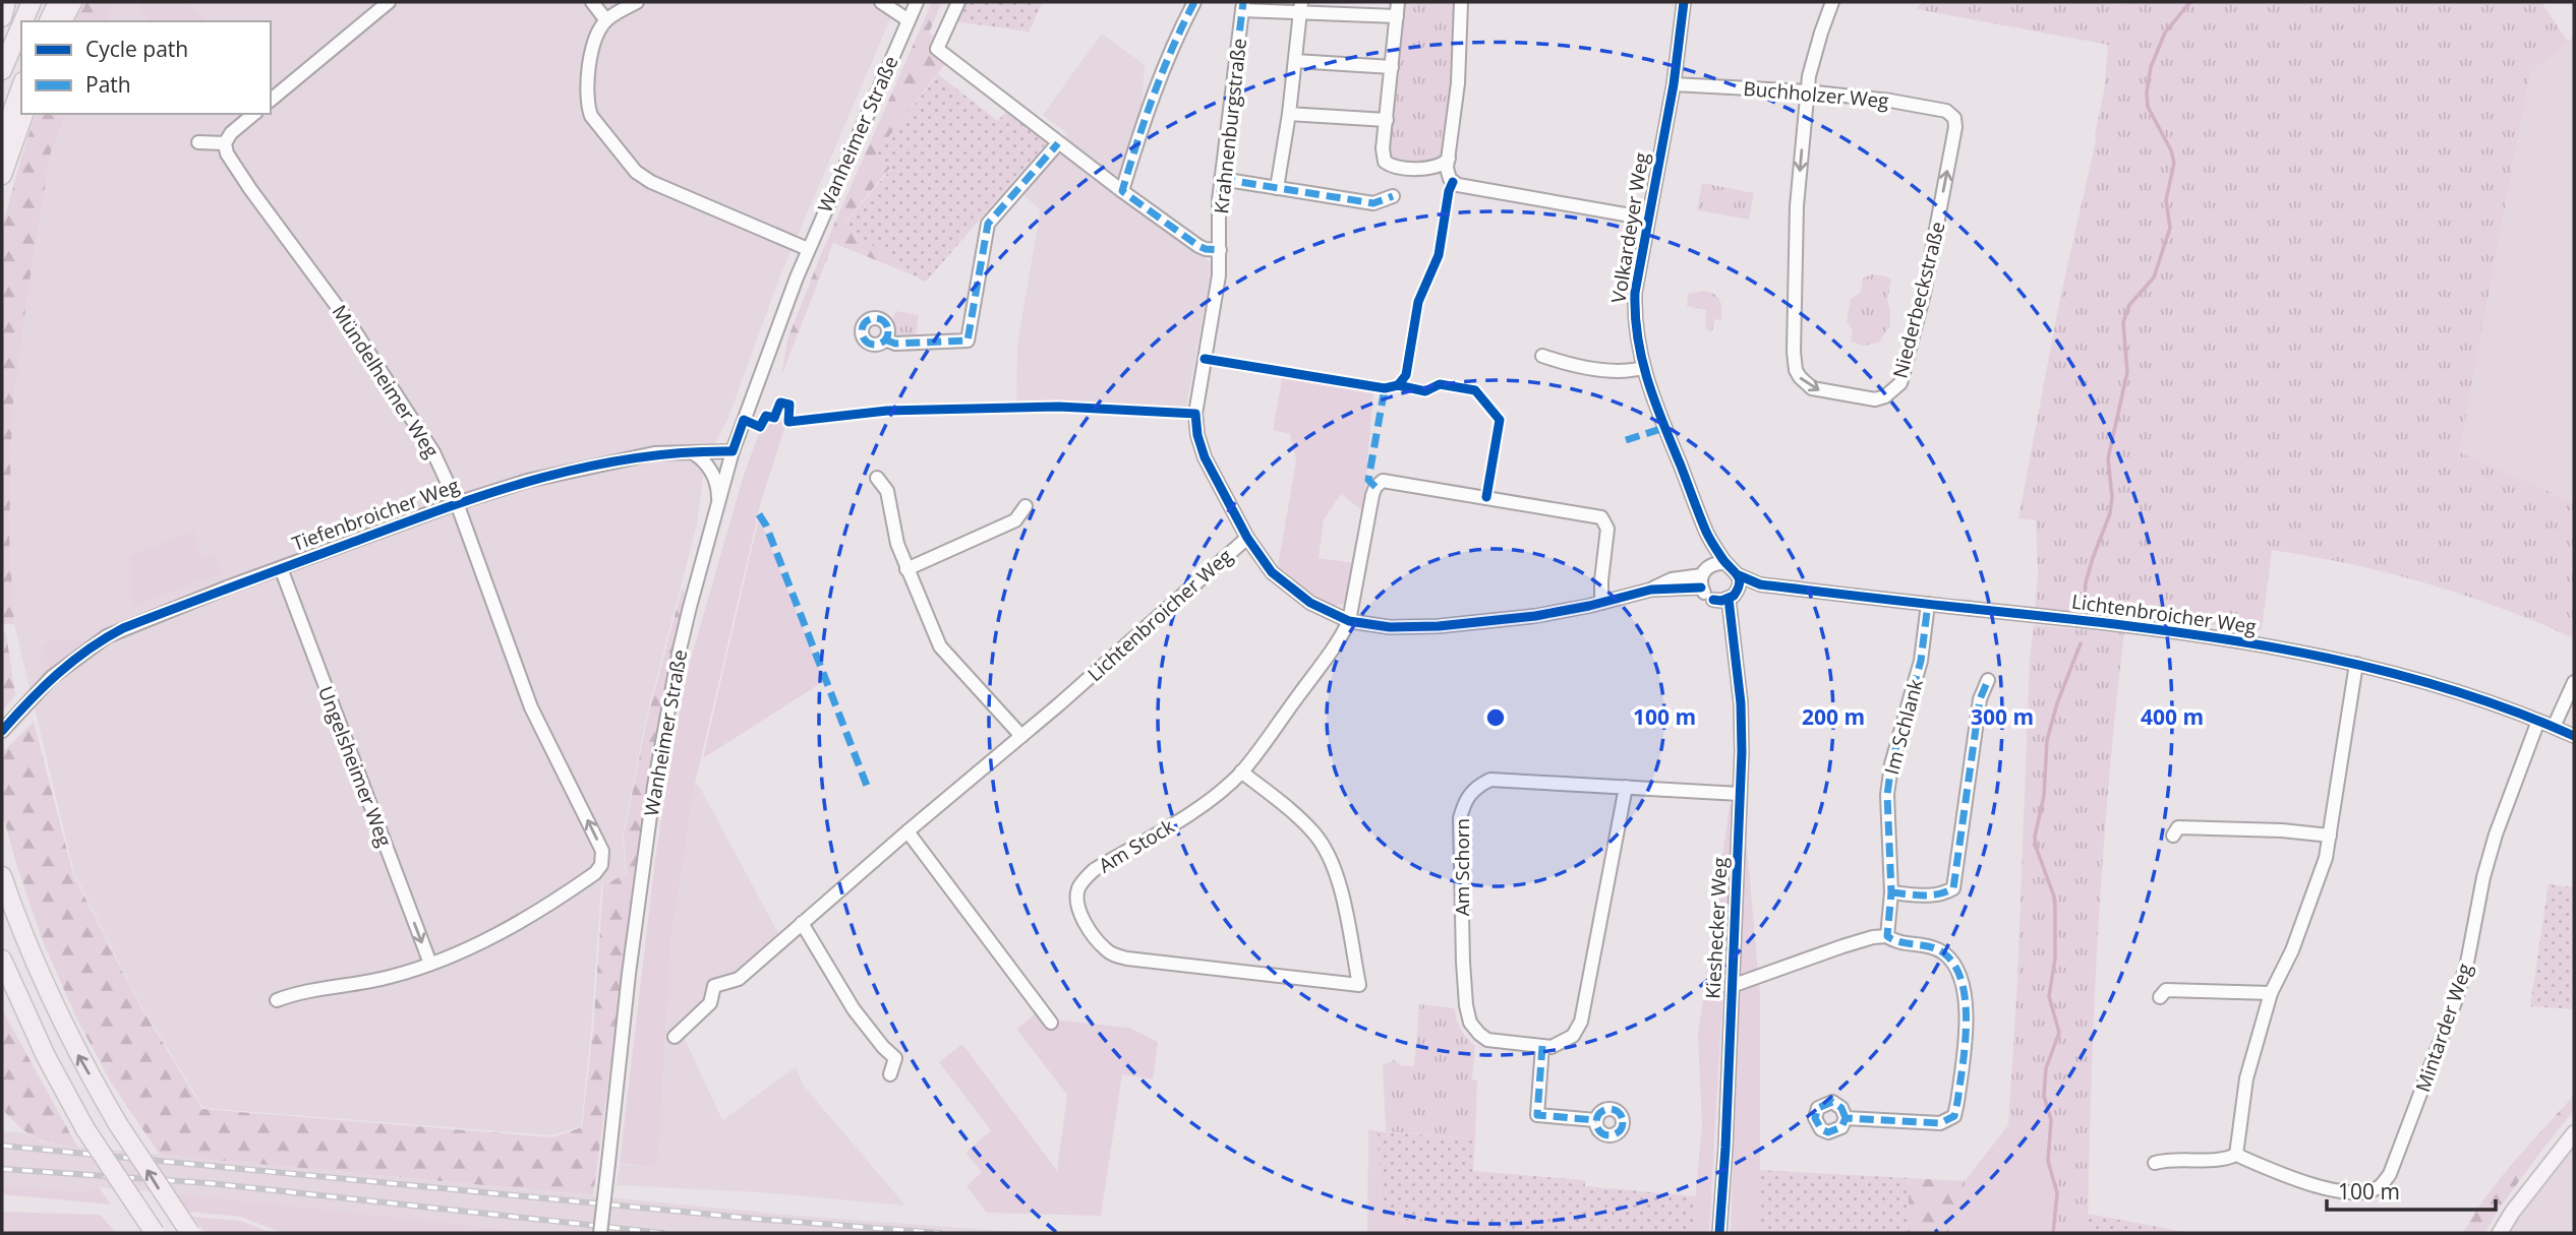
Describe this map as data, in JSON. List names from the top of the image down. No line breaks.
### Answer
{"streets":{"street":["Buchholzer Weg","Krahnenburgstraße","Wanheimer Straße","Volkardeyer Weg","Niederbeckstraße","Mündelheimer Weg","Tiefenbroicher Weg","Lichtenbroicher Weg","Im Schlank","Ungelsheimer Weg","Am Stock","Am Schorn","Kieshecker Weg","Mintarder Weg"]},"crossings":[["Buchholzer Weg","Volkardeyer Weg"],["Buchholzer Weg","Niederbeckstraße"],["Krahnenburgstraße","Lichtenbroicher Weg"],["Wanheimer Straße","Tiefenbroicher Weg"],["Volkardeyer Weg","Lichtenbroicher Weg"],["Volkardeyer Weg","Kieshecker Weg"],["Mündelheimer Weg","Tiefenbroicher Weg"],["Mündelheimer Weg","Ungelsheimer Weg"],["Tiefenbroicher Weg","Ungelsheimer Weg"],["Lichtenbroicher Weg","Im Schlank"],["Lichtenbroicher Weg","Am Stock"],["Lichtenbroicher Weg","Kieshecker Weg"],["Lichtenbroicher Weg","Mintarder Weg"],["Am Schorn","Kieshecker Weg"]],"one_way":["Ungelsheimer Weg"],"legend":["Cycle path","Path"],"scale_bar":"100 m","rings":["100 m","200 m","300 m","400 m"]}
